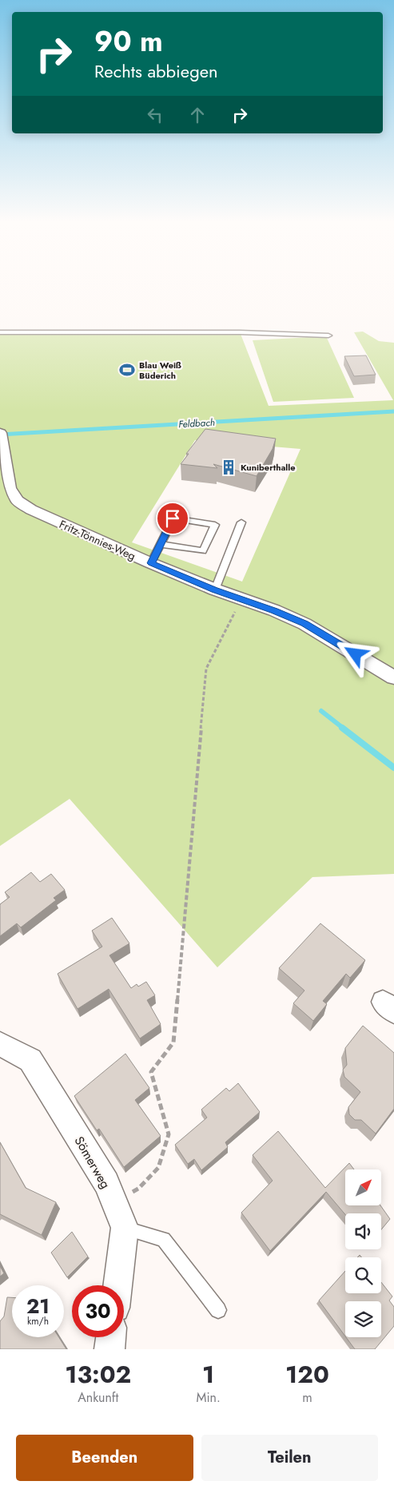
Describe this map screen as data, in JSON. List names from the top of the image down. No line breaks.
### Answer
{"streets":{"street":["Fritz-Tönnies-Weg","Sömerweg"]},"water":["Feldbach"],"places":{"sports":["Blau Weiß Büderich"],"building":["Kuniberthalle"]},"north":"top right","page":{"turn":["90 m","Rechts abbiegen"],"speed":"21 km/h","limit":"30","eta":["13:02","Ankunft","1","Min.","120","m"],"buttons":["Beenden","Teilen"]}}
